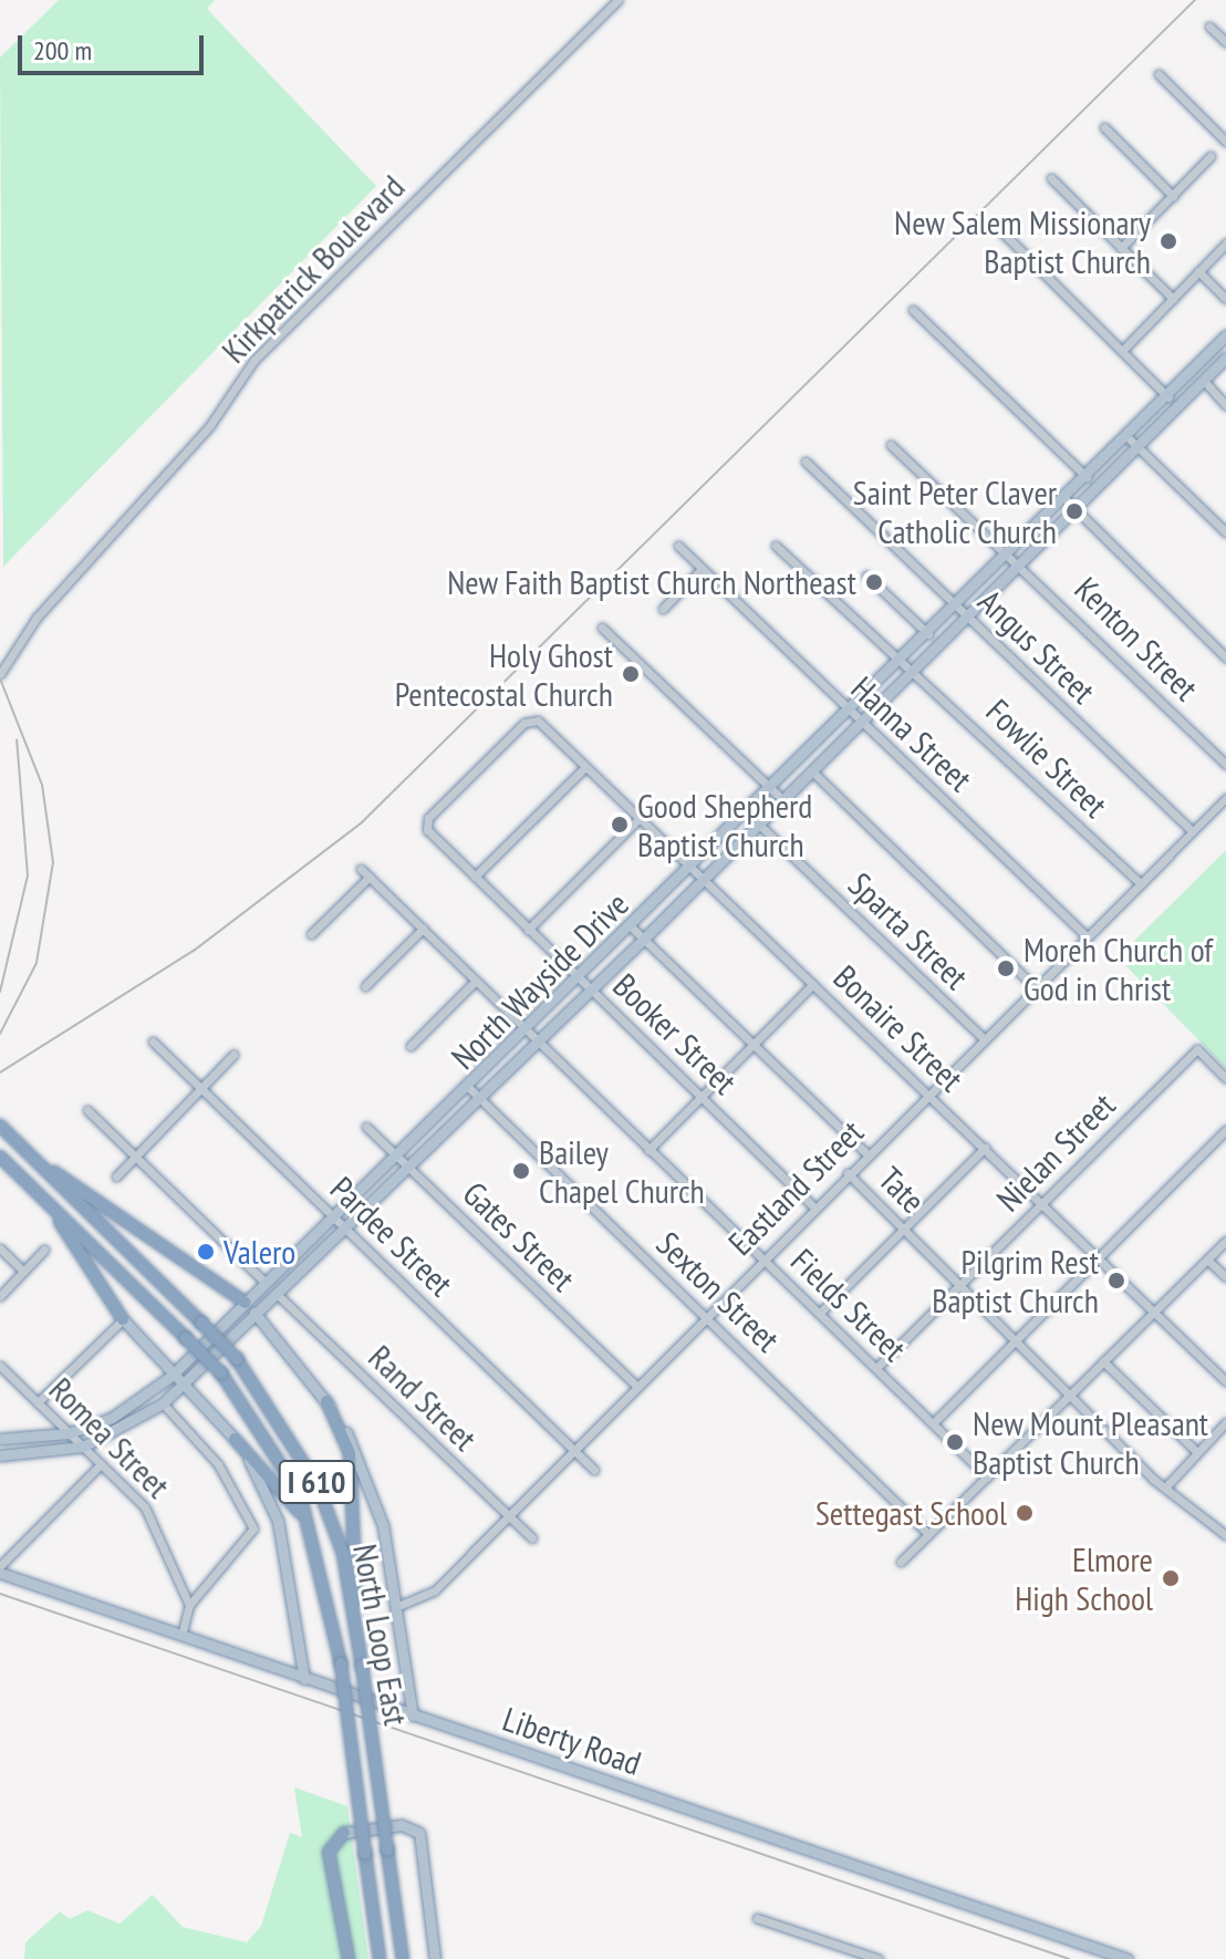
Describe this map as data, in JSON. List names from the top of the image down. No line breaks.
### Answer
{"streets":{"highway":["I 610","North Loop East"],"main road":["North Wayside Drive","Liberty Road"],"street":["Kirkpatrick Boulevard","Kenton Street","Angus Street","Hanna Street","Fowlie Street","Sparta Street","Bonaire Street","Booker Street","Nielan Street","Eastland Street","Tate","Pardee Street","Gates Street","Sexton Street","Fields Street","Rand Street","Romea Street"]},"crossings":[["Kenton Street","North Wayside Drive"],["Angus Street","North Wayside Drive"],["Angus Street","Eastland Street"],["Hanna Street","North Wayside Drive"],["Hanna Street","Eastland Street"],["Fowlie Street","North Wayside Drive"],["Fowlie Street","Eastland Street"],["Sparta Street","North Wayside Drive"],["Sparta Street","Eastland Street"],["North Wayside Drive","Bonaire Street"],["North Wayside Drive","Booker Street"],["North Wayside Drive","Tate"],["North Wayside Drive","Pardee Street"],["North Wayside Drive","Gates Street"],["North Wayside Drive","Sexton Street"],["North Wayside Drive","Fields Street"],["North Wayside Drive","Rand Street"],["North Wayside Drive","Romea Street"],["Bonaire Street","Booker Street"],["Bonaire Street","Nielan Street"],["Bonaire Street","Eastland Street"],["Booker Street","Eastland Street"],["Nielan Street","Tate"],["Nielan Street","Fields Street"],["Eastland Street","Tate"],["Eastland Street","Pardee Street"],["Eastland Street","Gates Street"],["Eastland Street","Sexton Street"],["Eastland Street","Fields Street"],["Eastland Street","Rand Street"]],"places":["New Salem Missionary Baptist Church","Saint Peter Claver Catholic Church","New Faith Baptist Church Northeast","Holy Ghost Pentecostal Church","Good Shepherd Baptist Church","Moreh Church of God in Christ","Bailey Chapel Church","Valero","Pilgrim Rest Baptist Church","New Mount Pleasant Baptist Church","Settegast School","Elmore High School"],"scale_bar":"200 m"}
